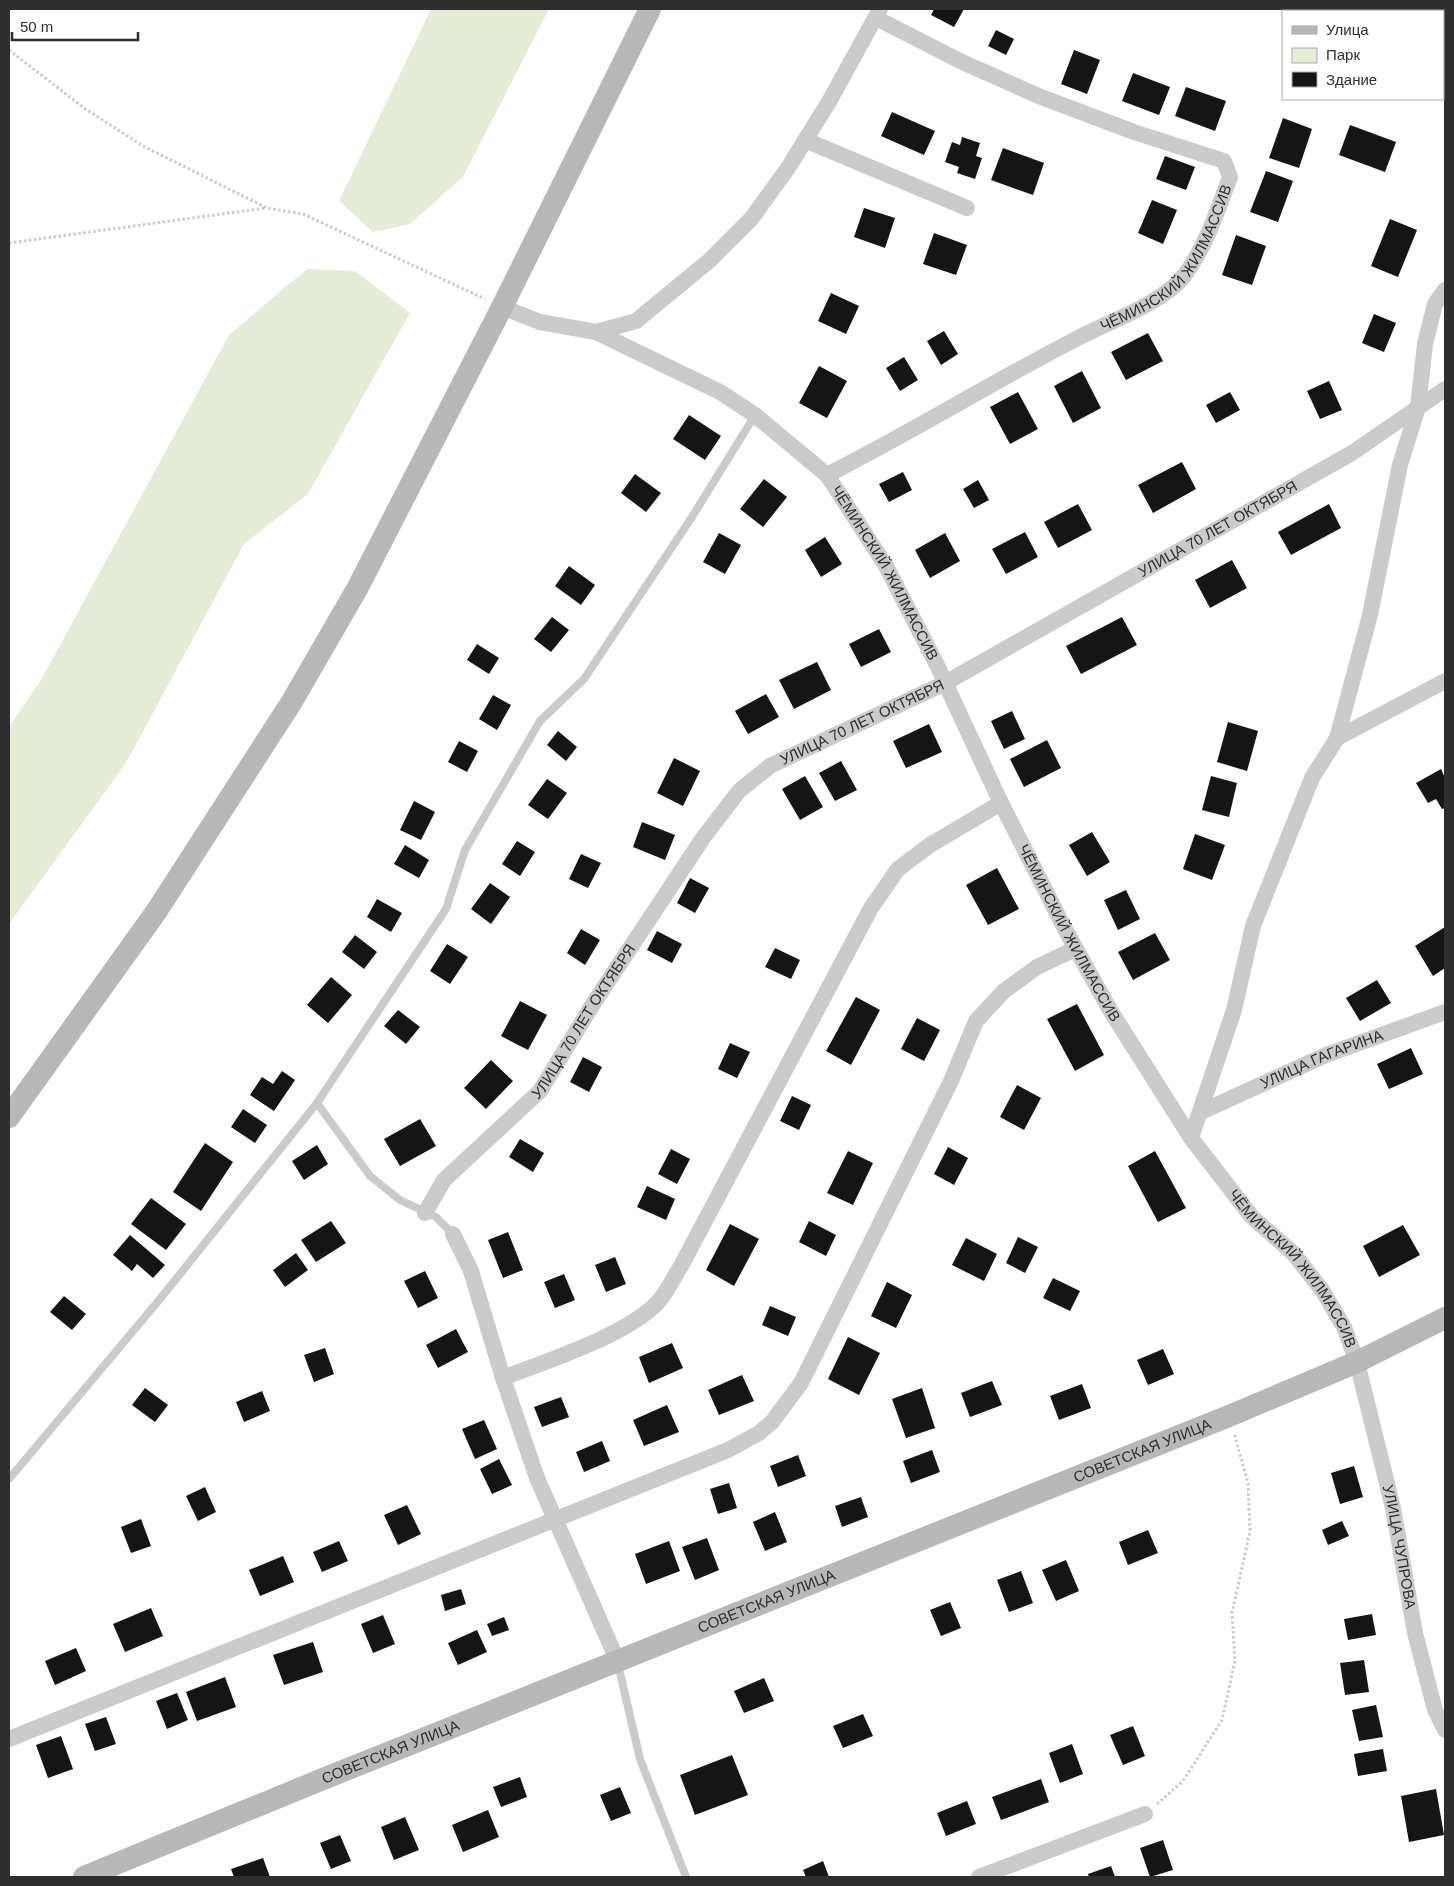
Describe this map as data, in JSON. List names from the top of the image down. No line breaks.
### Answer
{"streets":{"main road":["СОВЕТСКАЯ УЛИЦА"],"street":["ЧЁМИНСКИЙ ЖИЛМАССИВ","УЛИЦА 70 ЛЕТ ОКТЯБРЯ","УЛИЦА ГАГАРИНА","УЛИЦА ЧУПРОВА"]},"crossings":[["ЧЁМИНСКИЙ ЖИЛМАССИВ","УЛИЦА 70 ЛЕТ ОКТЯБРЯ"],["ЧЁМИНСКИЙ ЖИЛМАССИВ","СОВЕТСКАЯ УЛИЦА"],["ЧЁМИНСКИЙ ЖИЛМАССИВ","УЛИЦА ЧУПРОВА"],["СОВЕТСКАЯ УЛИЦА","УЛИЦА ЧУПРОВА"]],"legend":["Улица","Парк","Здание"],"scale_bar":"50 m"}
